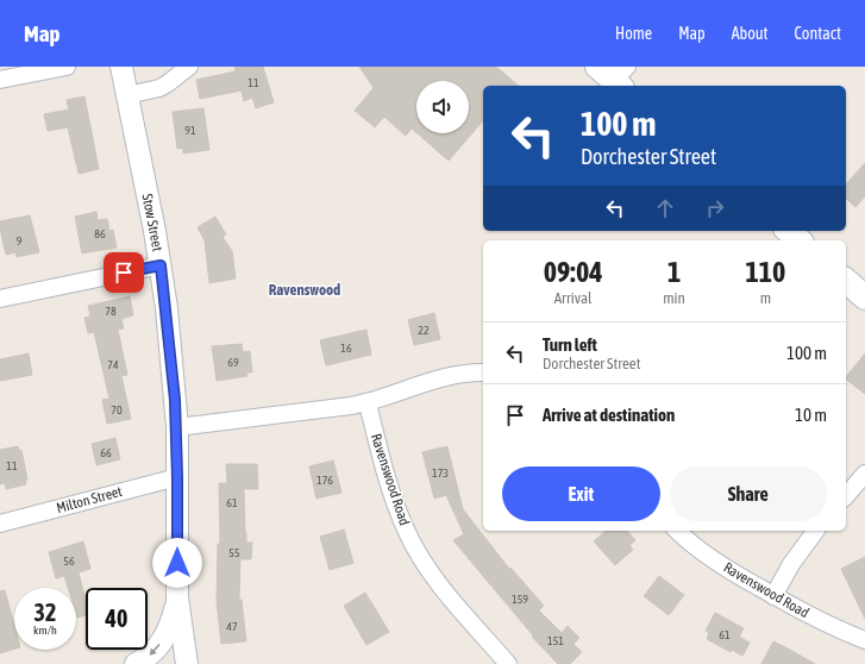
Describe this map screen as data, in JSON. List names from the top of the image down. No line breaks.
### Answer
{"streets":{"street":["Stow Street","Ravenswood Road","Milton Street"]},"crossings":[["Stow Street","Milton Street"]],"districts":["Ravenswood"],"house_numbers":["11","91","86","9","78","22","16","69","74","70","66","11","173","176","61","55","56","159","47","61","151"],"page":{"header":"Map","nav":["Home","Map","About","Contact"],"turn":["100 m","Dorchester Street"],"eta":["09:04","Arrival","1","min","110","m"],"list":[{"name":"Turn left","note":"Dorchester Street","value":"100 m"},{"name":"Arrive at destination","value":"10 m"}],"buttons":["Exit","Share"],"speed":"32 km/h","limit":"40"}}
